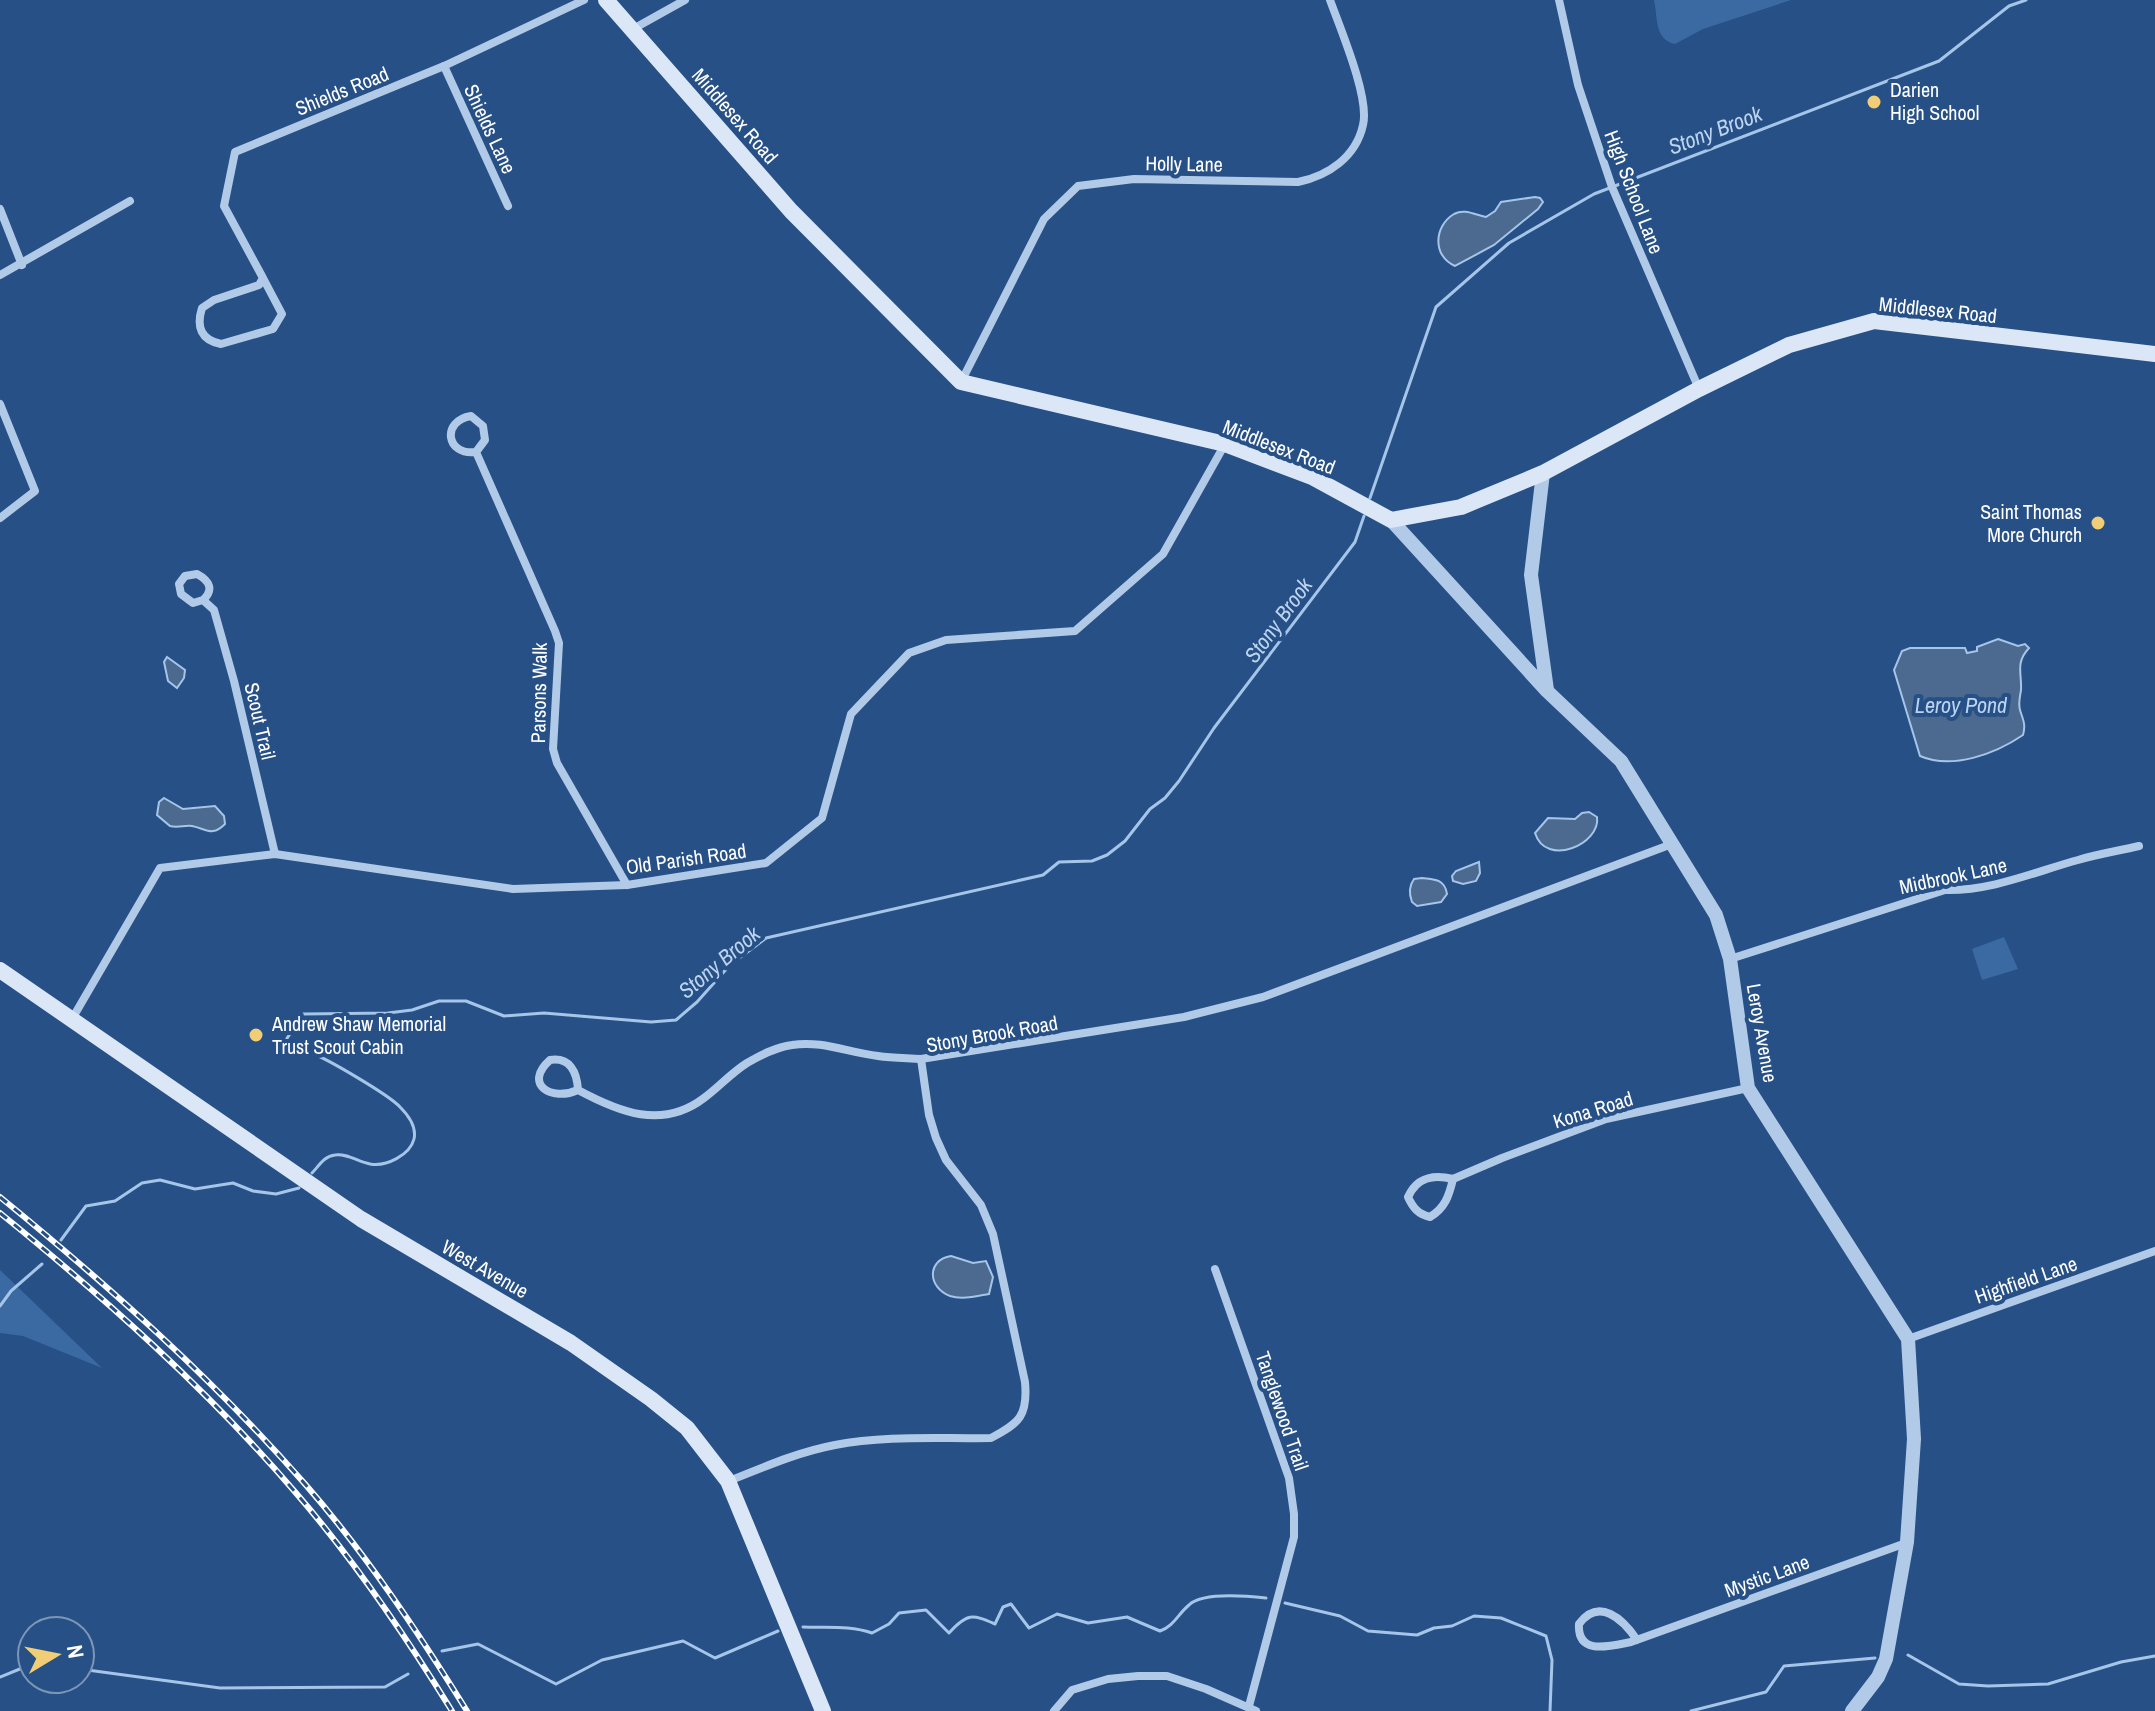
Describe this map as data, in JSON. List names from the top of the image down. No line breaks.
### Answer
{"streets":{"main road":["Middlesex Road","West Avenue"],"street":["Shields Road","Shields Lane","Holly Lane","High School Lane","Parsons Walk","Scout Trail","Old Parish Road","Midbrook Lane","Leroy Avenue","Stony Brook Road","Kona Road","Highfield Lane","Tanglewood Trail","Mystic Lane"]},"crossings":[["Shields Road","Shields Lane"],["Middlesex Road","Holly Lane"],["Middlesex Road","High School Lane"],["Middlesex Road","Old Parish Road"],["Middlesex Road","Leroy Avenue"],["Parsons Walk","Old Parish Road"],["Scout Trail","Old Parish Road"],["Old Parish Road","West Avenue"],["Midbrook Lane","Leroy Avenue"],["Leroy Avenue","Stony Brook Road"],["Leroy Avenue","Kona Road"],["Leroy Avenue","Highfield Lane"],["Leroy Avenue","Mystic Lane"],["Stony Brook Road","West Avenue"]],"water":["Stony Brook","Leroy Pond"],"places":["Darien High School","Saint Thomas More Church","Andrew Shaw Memorial Trust Scout Cabin"],"north":"right"}
